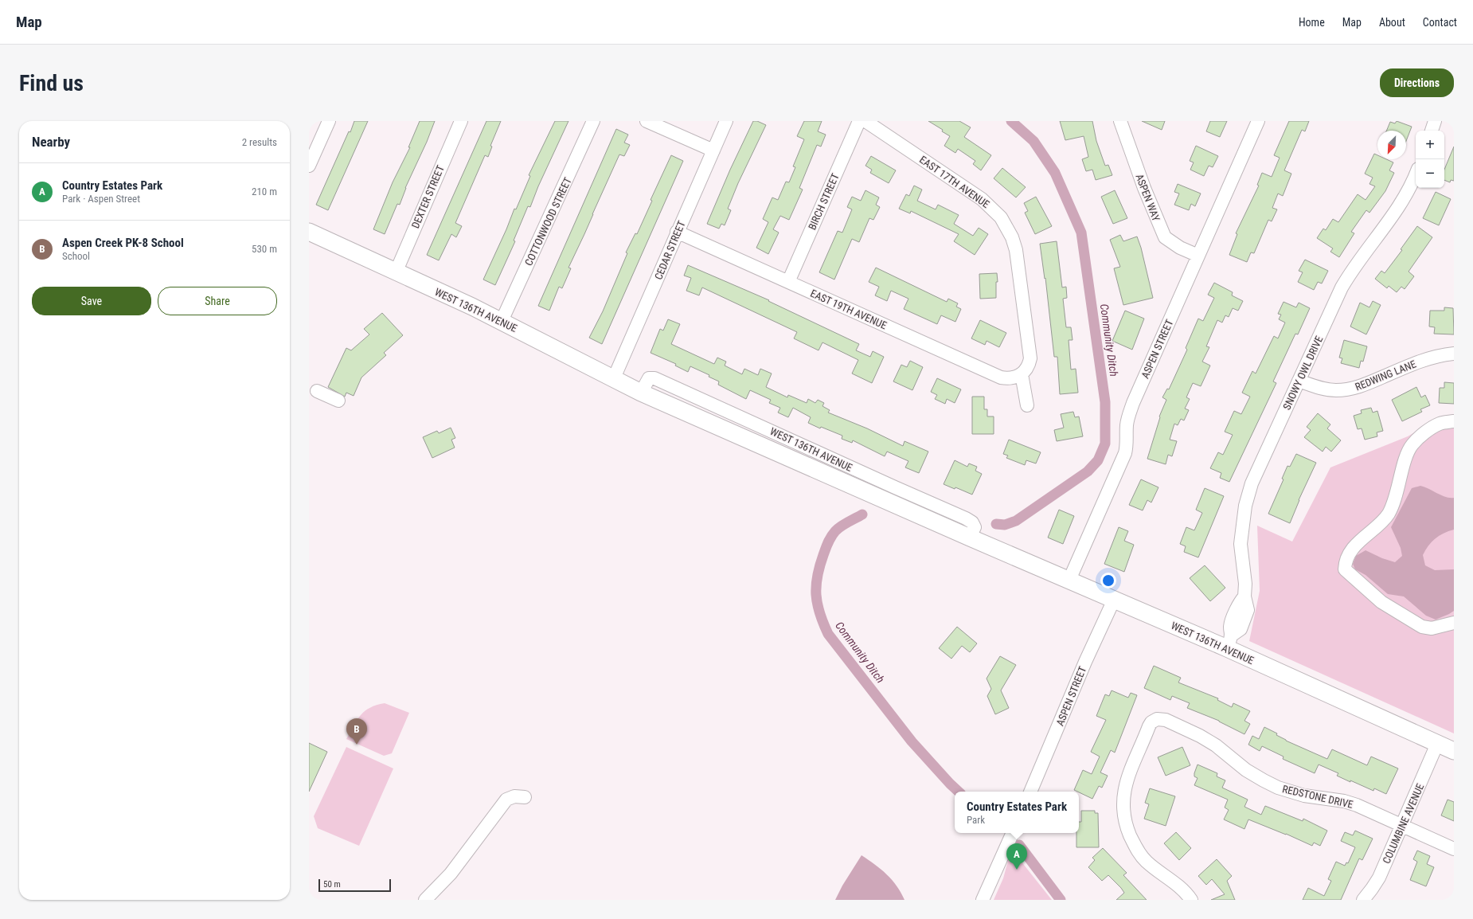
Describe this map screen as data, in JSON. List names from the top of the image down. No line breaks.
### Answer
{"streets":{"main road":["WEST 136TH AVENUE"],"street":["EAST 17TH AVENUE","DEXTER STREET","ASPEN WAY","BIRCH STREET","COTTONWOOD STREET","CEDAR STREET","EAST 19TH AVENUE","ASPEN STREET","SNOWY OWL DRIVE","REDWING LANE","REDSTONE DRIVE","COLUMBINE AVENUE"]},"crossings":[["EAST 17TH AVENUE","EAST 19TH AVENUE"],["DEXTER STREET","WEST 136TH AVENUE"],["ASPEN WAY","ASPEN STREET"],["BIRCH STREET","EAST 19TH AVENUE"],["COTTONWOOD STREET","WEST 136TH AVENUE"],["CEDAR STREET","EAST 19TH AVENUE"],["CEDAR STREET","WEST 136TH AVENUE"],["WEST 136TH AVENUE","ASPEN STREET"],["WEST 136TH AVENUE","SNOWY OWL DRIVE"],["WEST 136TH AVENUE","COLUMBINE AVENUE"],["SNOWY OWL DRIVE","REDWING LANE"],["REDSTONE DRIVE","COLUMBINE AVENUE"]],"water":["Community Ditch"],"scale_bar":"50 m","north":"bottom left","page":{"header":"Map","nav":["Home","Map","About","Contact"],"buttons":["Directions",["Save","Share"]],"title":"Find us","heading":["Nearby","2 results"],"map_buttons":["+","−"],"list":[{"mark":"A","name":"Country Estates Park","note":"Park · Aspen Street","value":"210 m"},{"mark":"B","name":"Aspen Creek PK-8 School","note":"School","value":"530 m"}],"pins":["B","A"],"popup":["Country Estates Park","Park"],"scale":"50 m"}}
